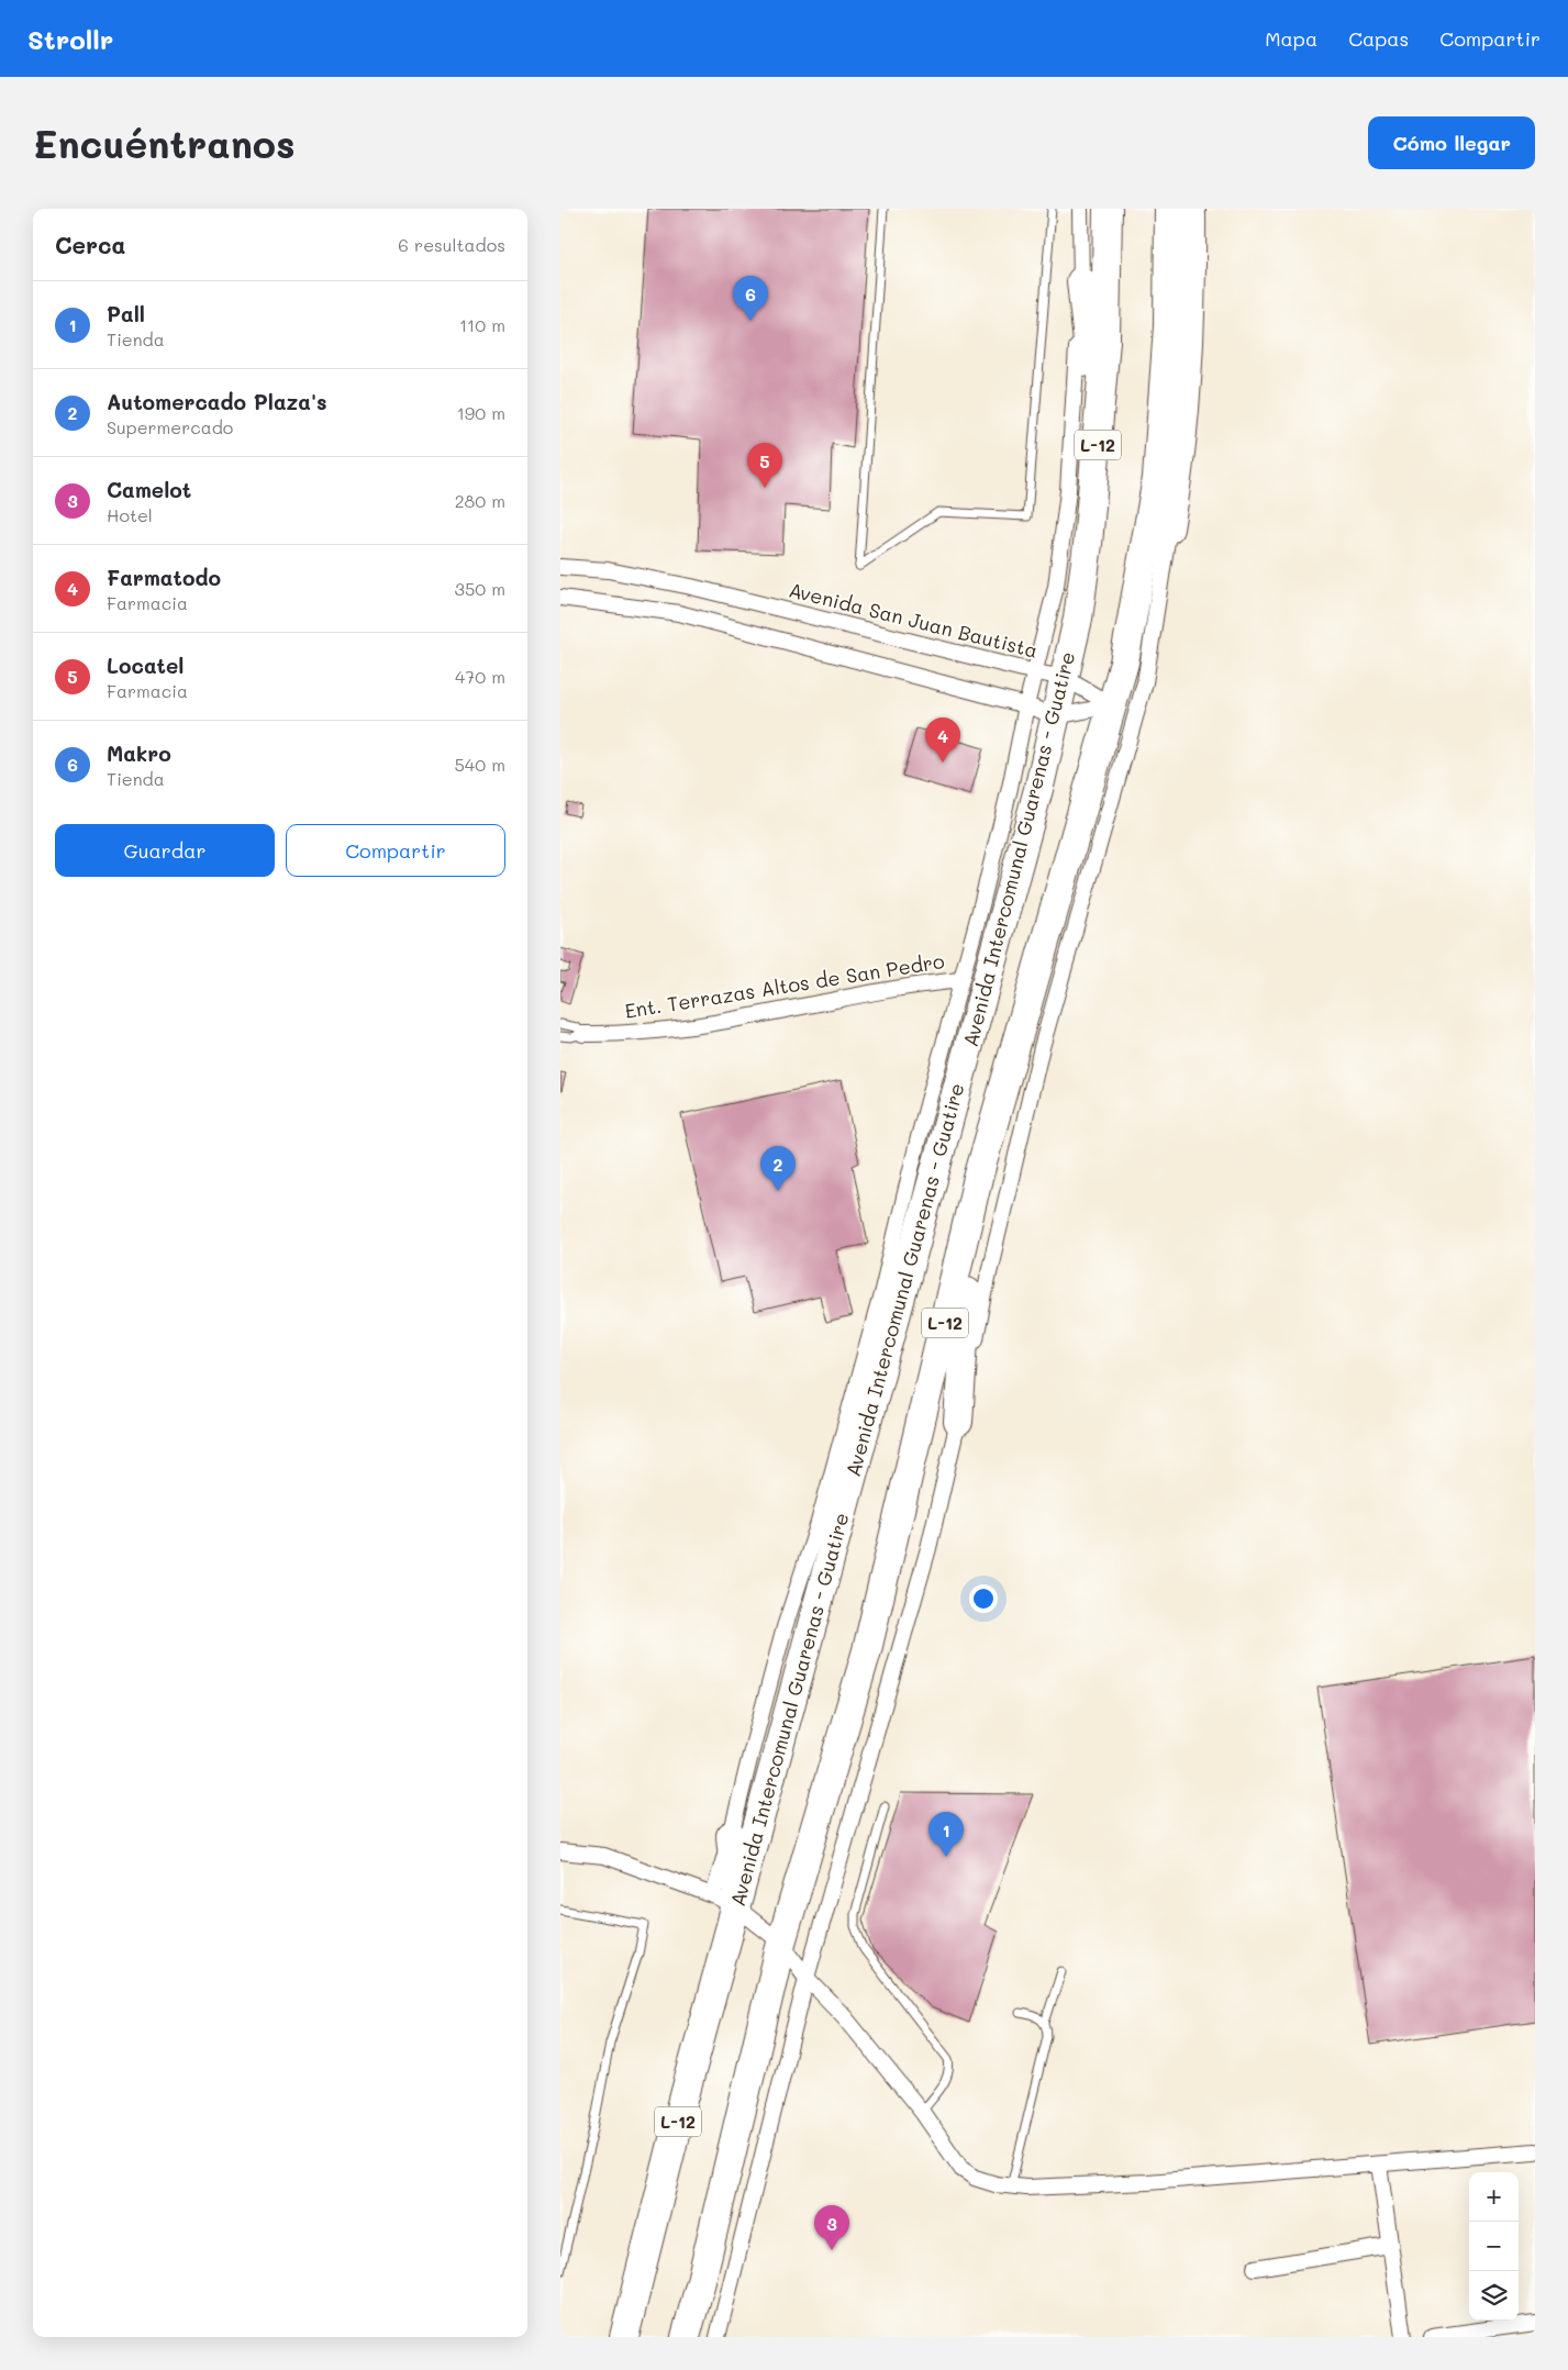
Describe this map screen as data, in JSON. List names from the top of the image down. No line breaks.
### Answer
{"streets":{"highway":["L-12","Avenida Intercomunal Guarenas - Guatire"],"street":["Avenida San Juan Bautista","Ent. Terrazas Altos de San Pedro"]},"crossings":[["L-12","Avenida San Juan Bautista"],["Avenida San Juan Bautista","Avenida Intercomunal Guarenas - Guatire"],["Avenida Intercomunal Guarenas - Guatire","Ent. Terrazas Altos de San Pedro"]],"page":{"header":"Strollr","nav":["Mapa","Capas","Compartir"],"buttons":["Cómo llegar",["Guardar","Compartir"]],"title":"Encuéntranos","heading":["Cerca","6 resultados"],"pins":["6","5","4","2","1","3"],"list":[{"mark":"1","name":"Pall","note":"Tienda","value":"110 m"},{"mark":"2","name":"Automercado Plaza's","note":"Supermercado","value":"190 m"},{"mark":"3","name":"Camelot","note":"Hotel","value":"280 m"},{"mark":"4","name":"Farmatodo","note":"Farmacia","value":"350 m"},{"mark":"5","name":"Locatel","note":"Farmacia","value":"470 m"},{"mark":"6","name":"Makro","note":"Tienda","value":"540 m"}],"map_buttons":["+","−"]}}
